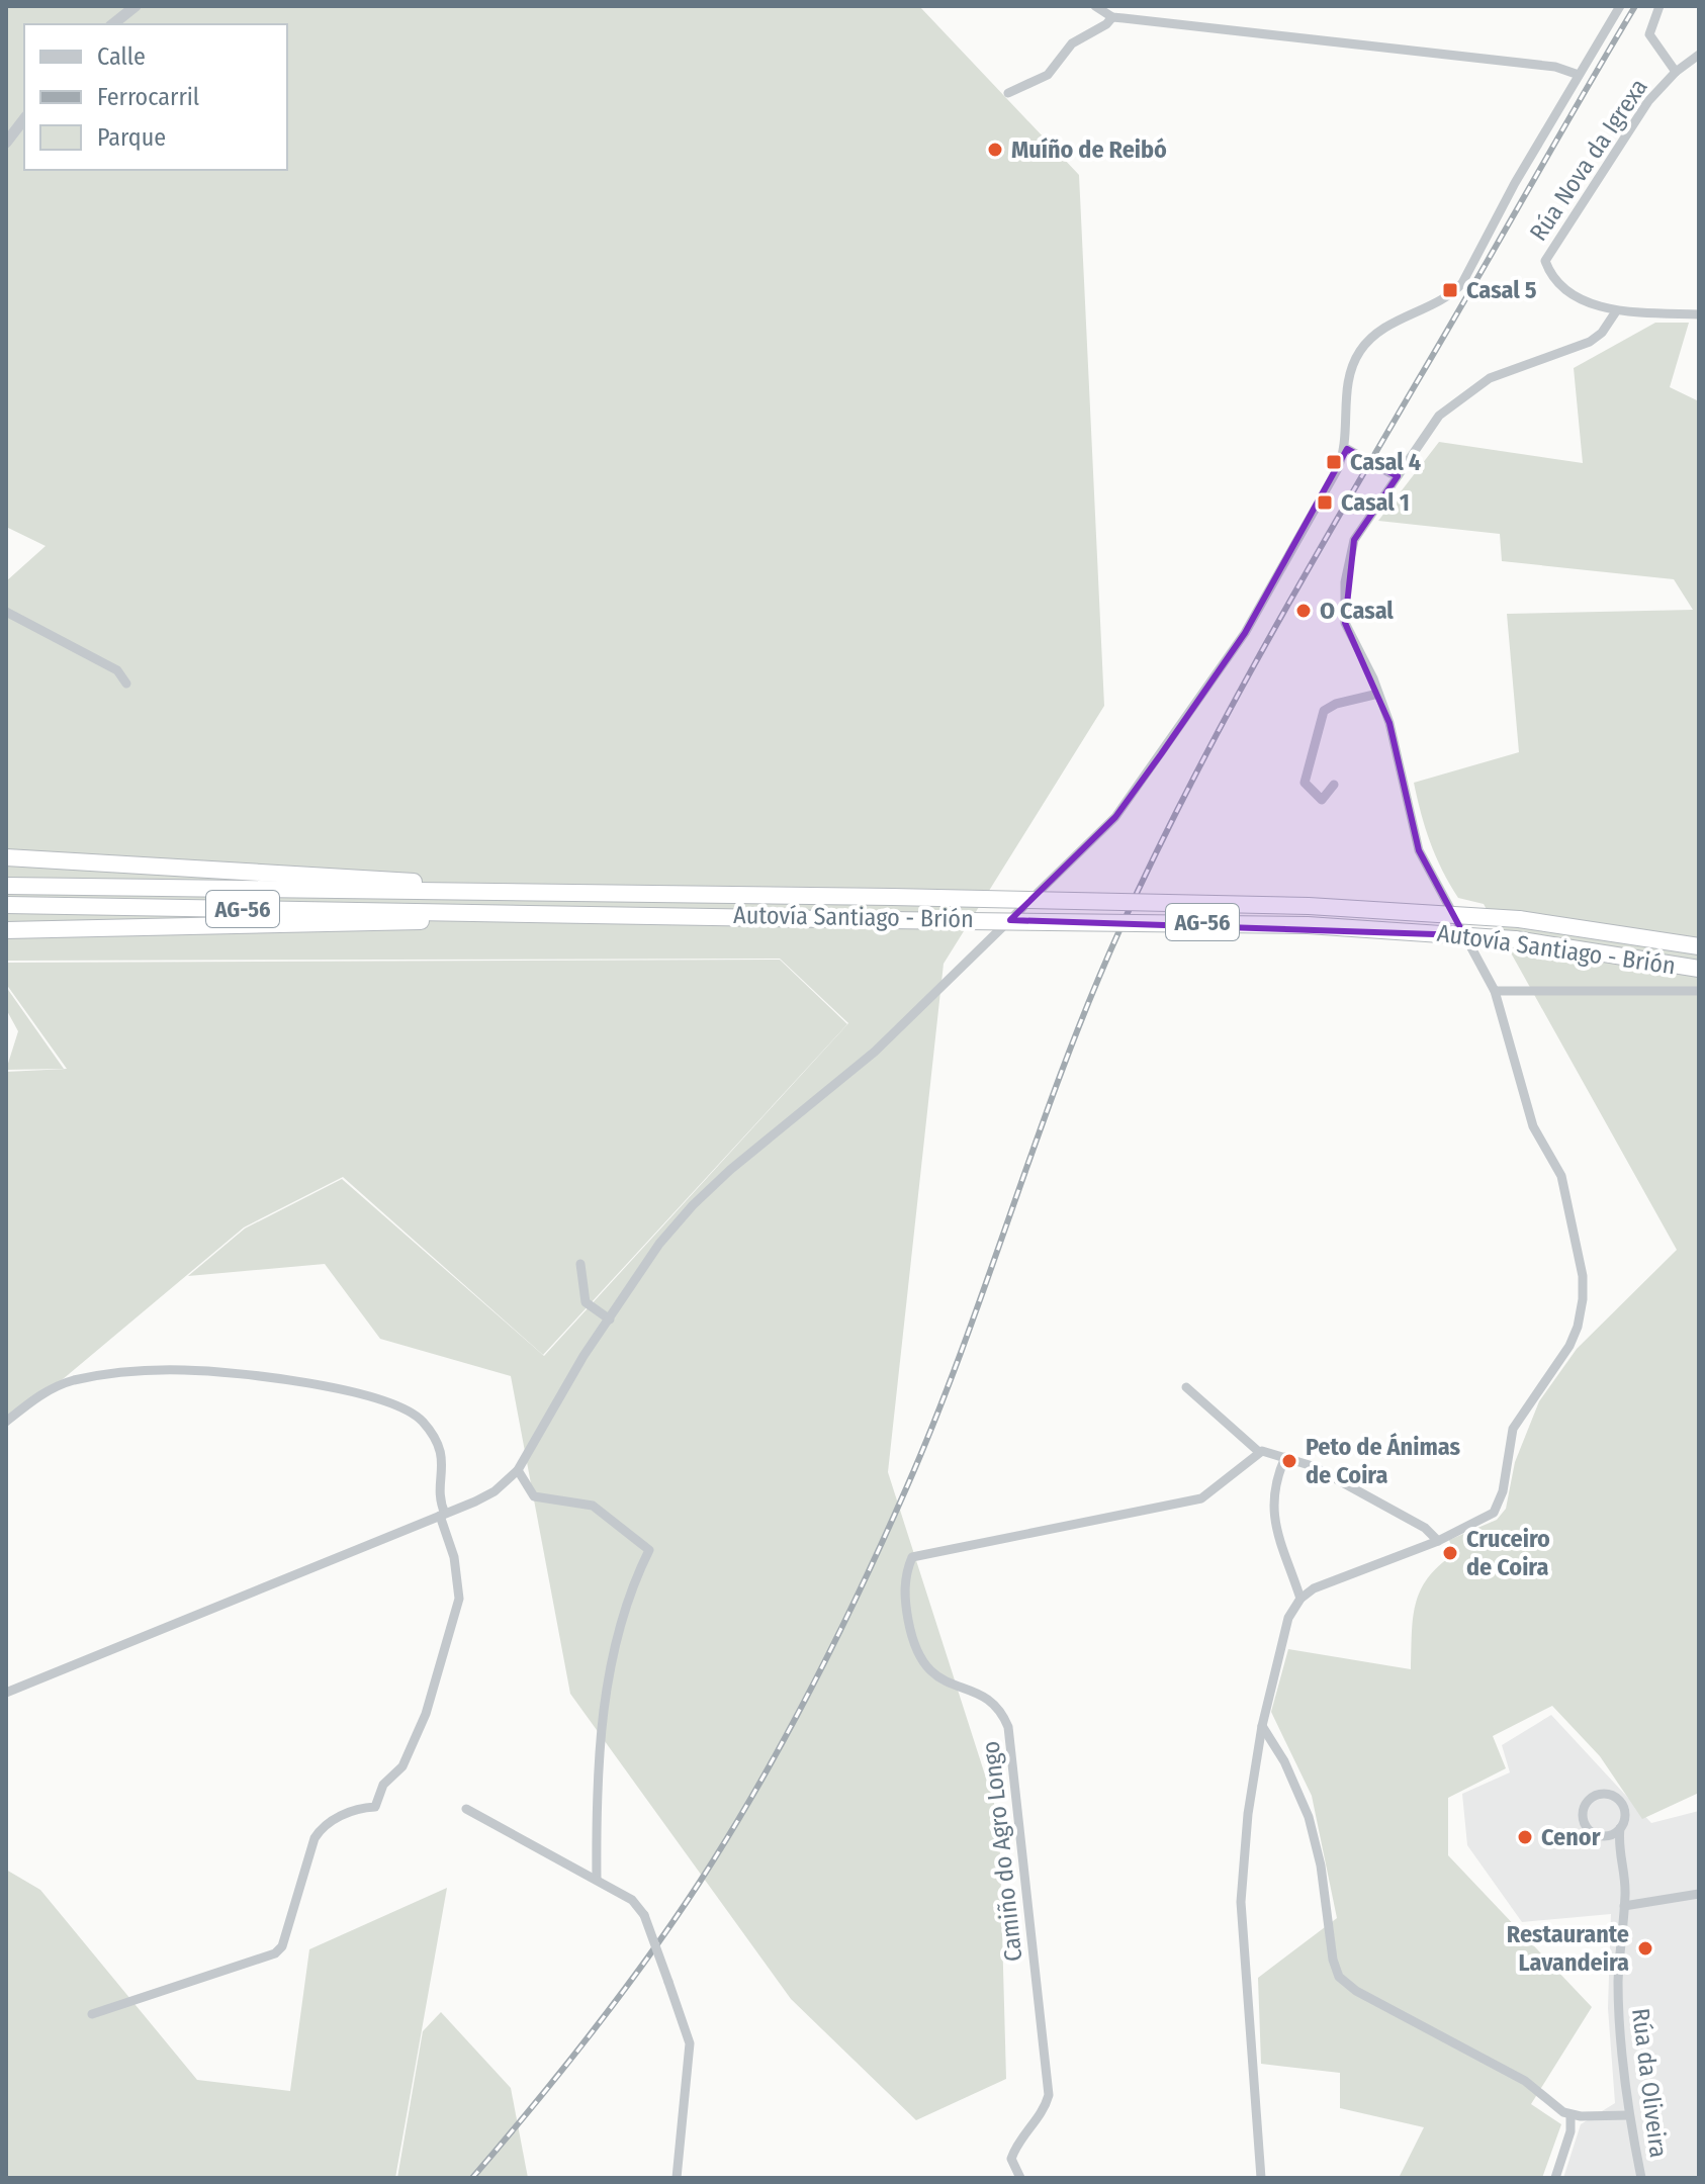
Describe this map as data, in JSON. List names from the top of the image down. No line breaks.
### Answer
{"streets":{"highway":["AG-56","Autovía Santiago - Brión"],"street":["Rúa Nova da Igrexa","Camiño do Agro Longo","Rúa da Oliveira"]},"places":{"other":["Muíño de Reibó","O Casal","Peto de Ánimas de Coira","Cruceiro de Coira","Cenor","Restaurante Lavandeira"],"transit":["Casal 5","Casal 4","Casal 1"]},"legend":["Calle","Ferrocarril","Parque"]}
